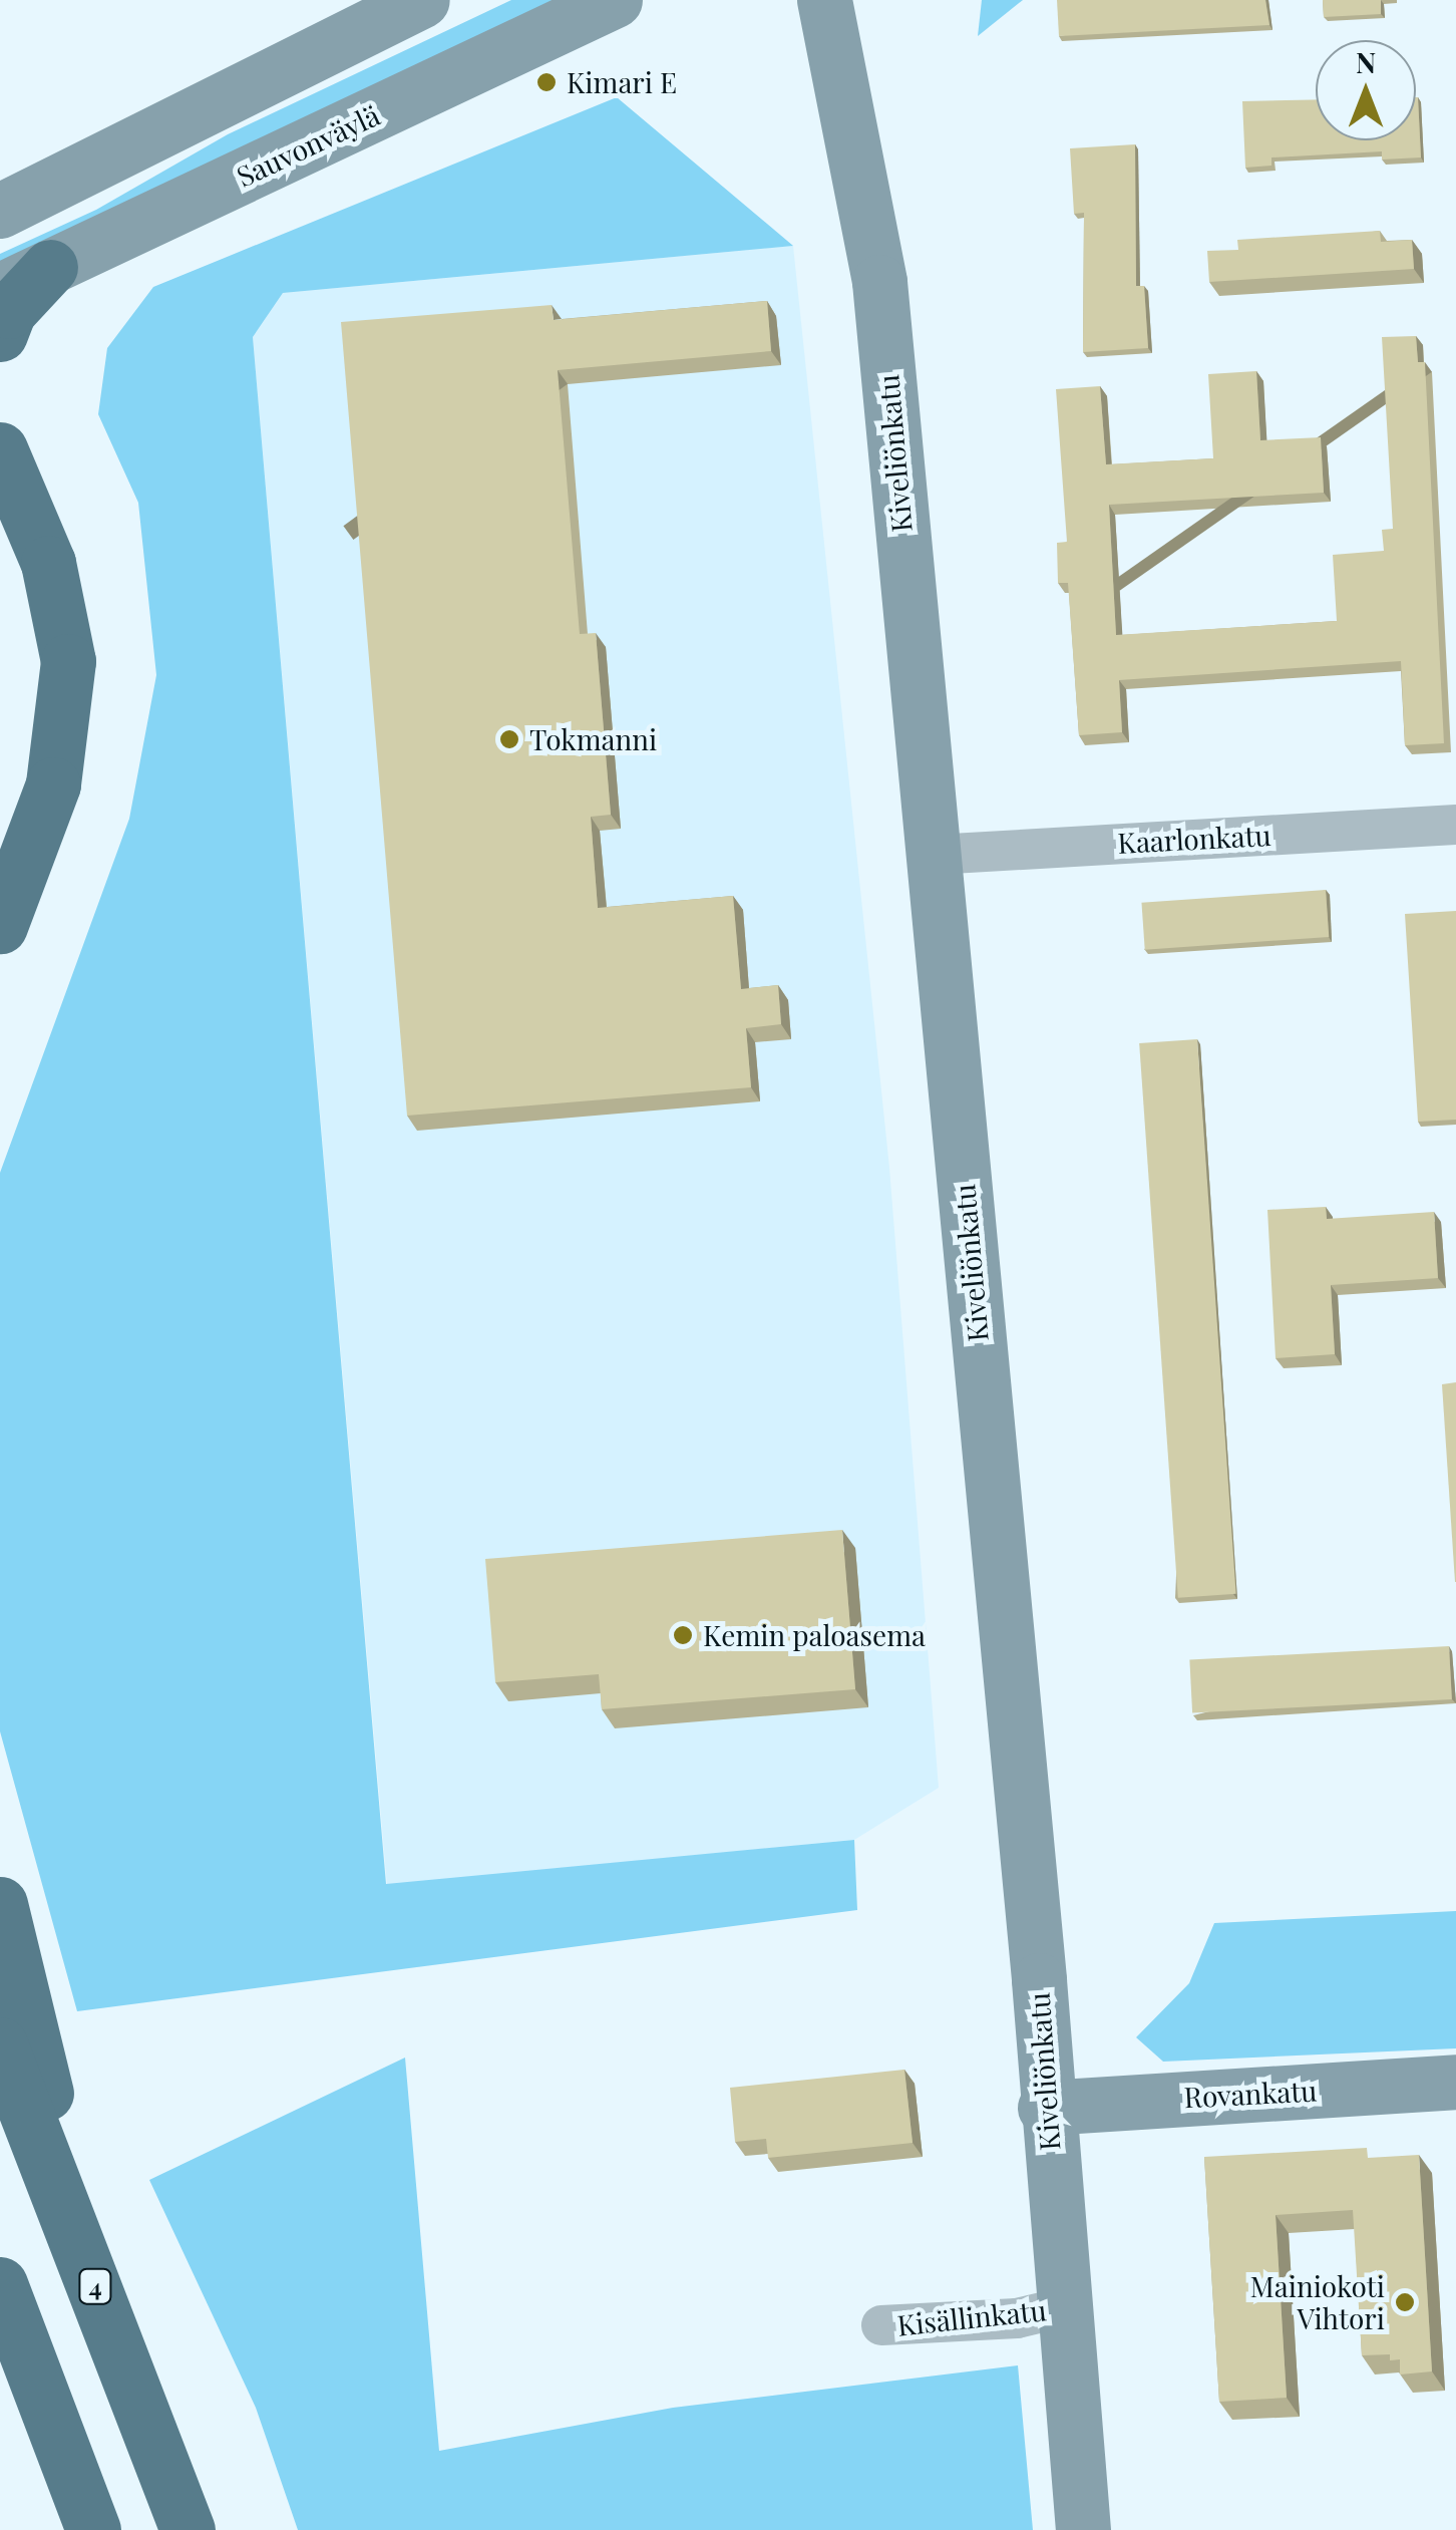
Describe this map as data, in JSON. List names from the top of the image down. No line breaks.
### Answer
{"streets":{"highway":["4"],"main road":["Sauvonväylä","Kiveliönkatu","Rovankatu"],"street":["Kaarlonkatu","Kisällinkatu"]},"crossings":[["Kiveliönkatu","Kaarlonkatu"],["Kiveliönkatu","Rovankatu"],["Kiveliönkatu","Kisällinkatu"]],"places":["Kimari E","Tokmanni","Kemin paloasema","Mainiokoti Vihtori"],"north":"top"}
